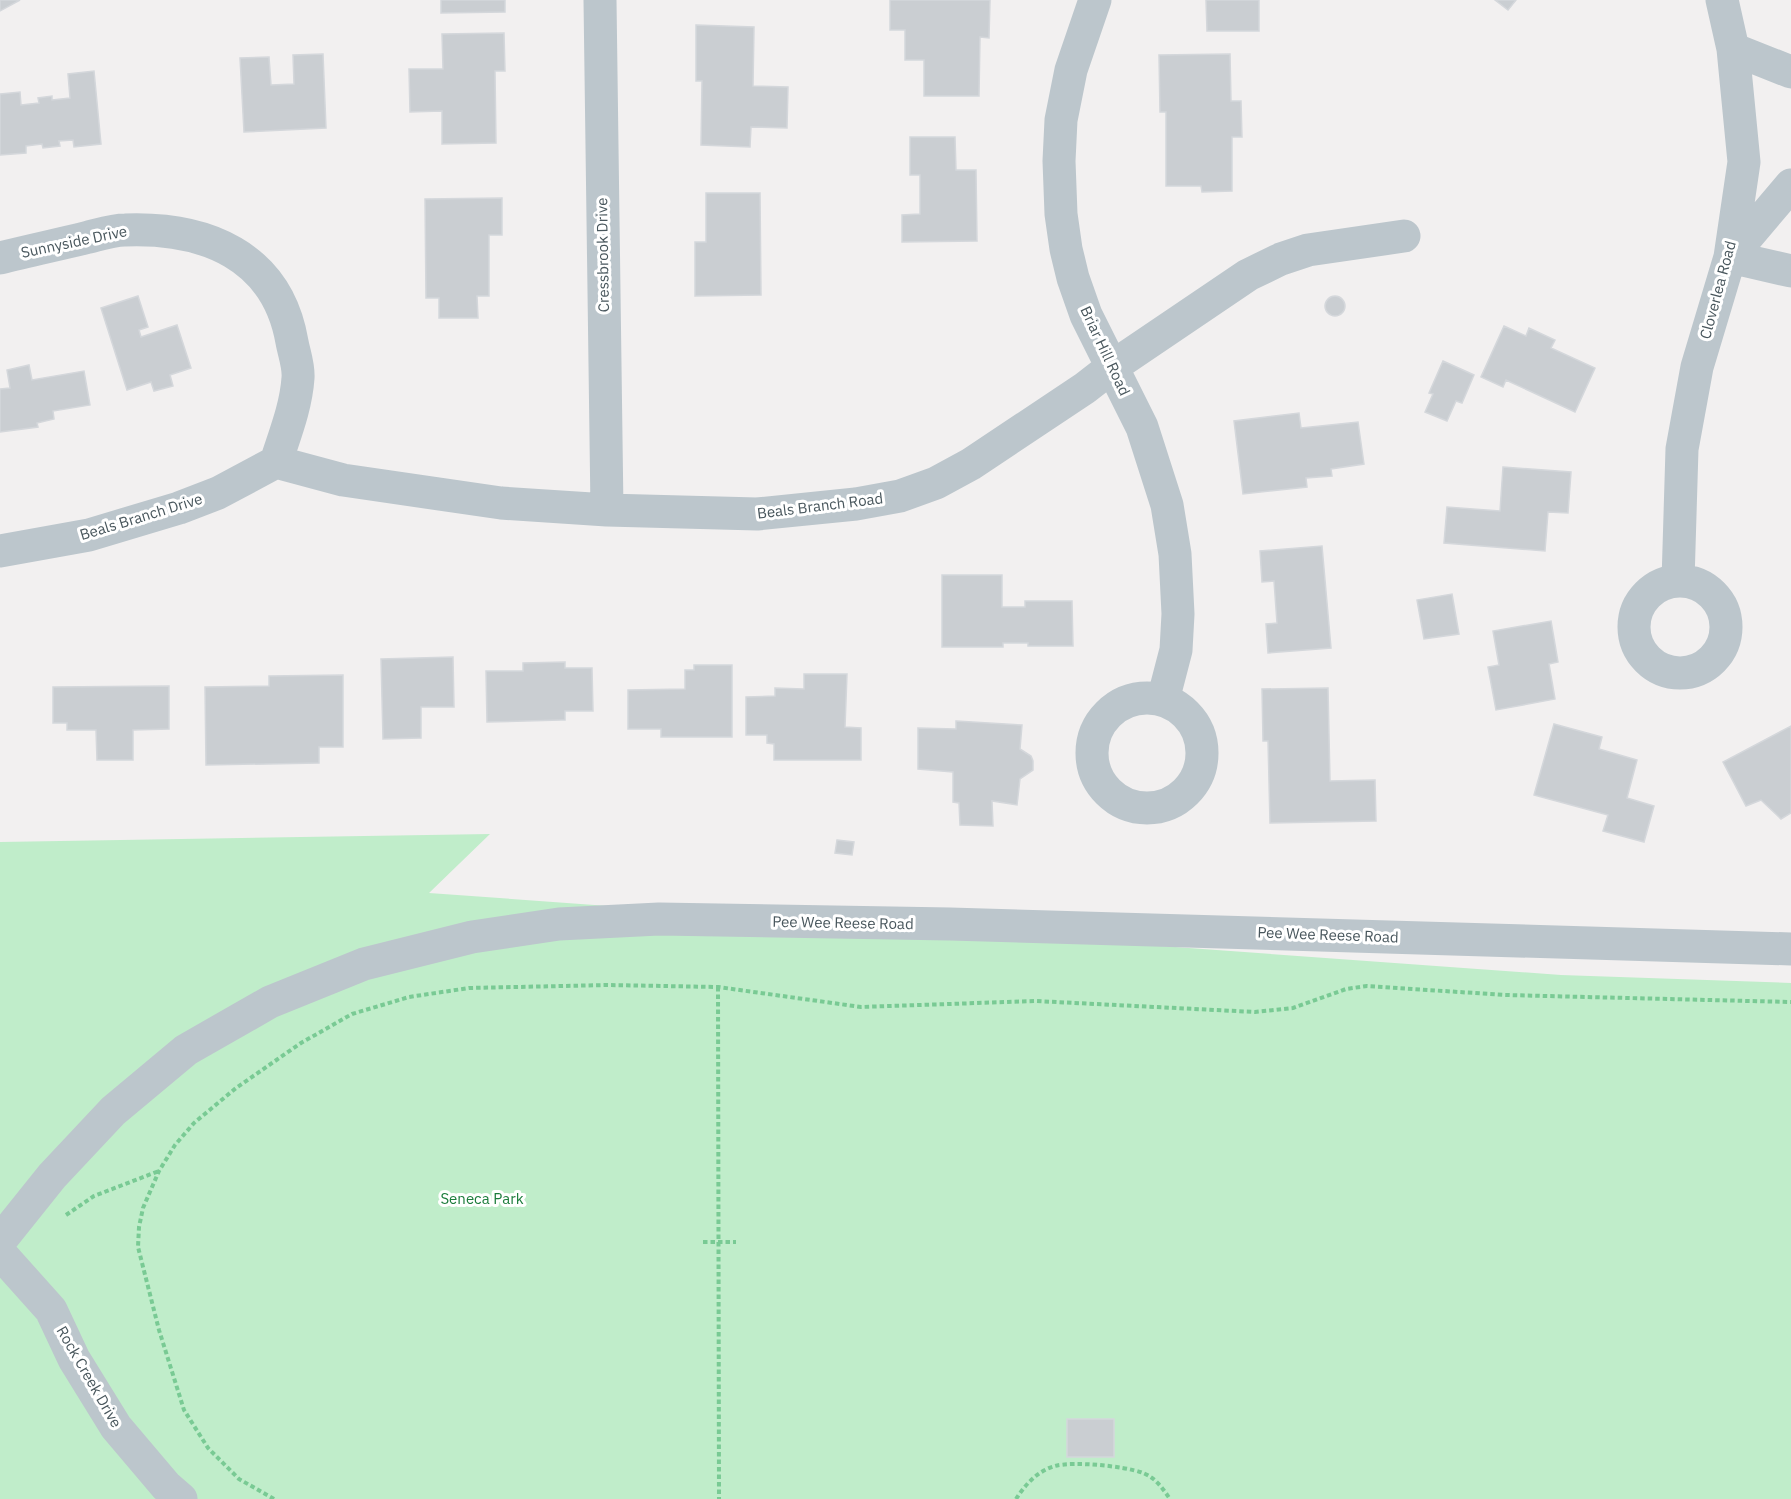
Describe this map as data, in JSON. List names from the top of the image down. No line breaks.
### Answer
{"streets":{"street":["Sunnyside Drive","Cressbrook Drive","Cloverlea Road","Briar Hill Road","Beals Branch Road","Beals Branch Drive","Pee Wee Reese Road","Rock Creek Drive"]},"crossings":[["Sunnyside Drive","Beals Branch Road"],["Sunnyside Drive","Beals Branch Drive"],["Cressbrook Drive","Beals Branch Road"],["Briar Hill Road","Beals Branch Road"],["Beals Branch Road","Beals Branch Drive"]],"parks":["Seneca Park"]}
